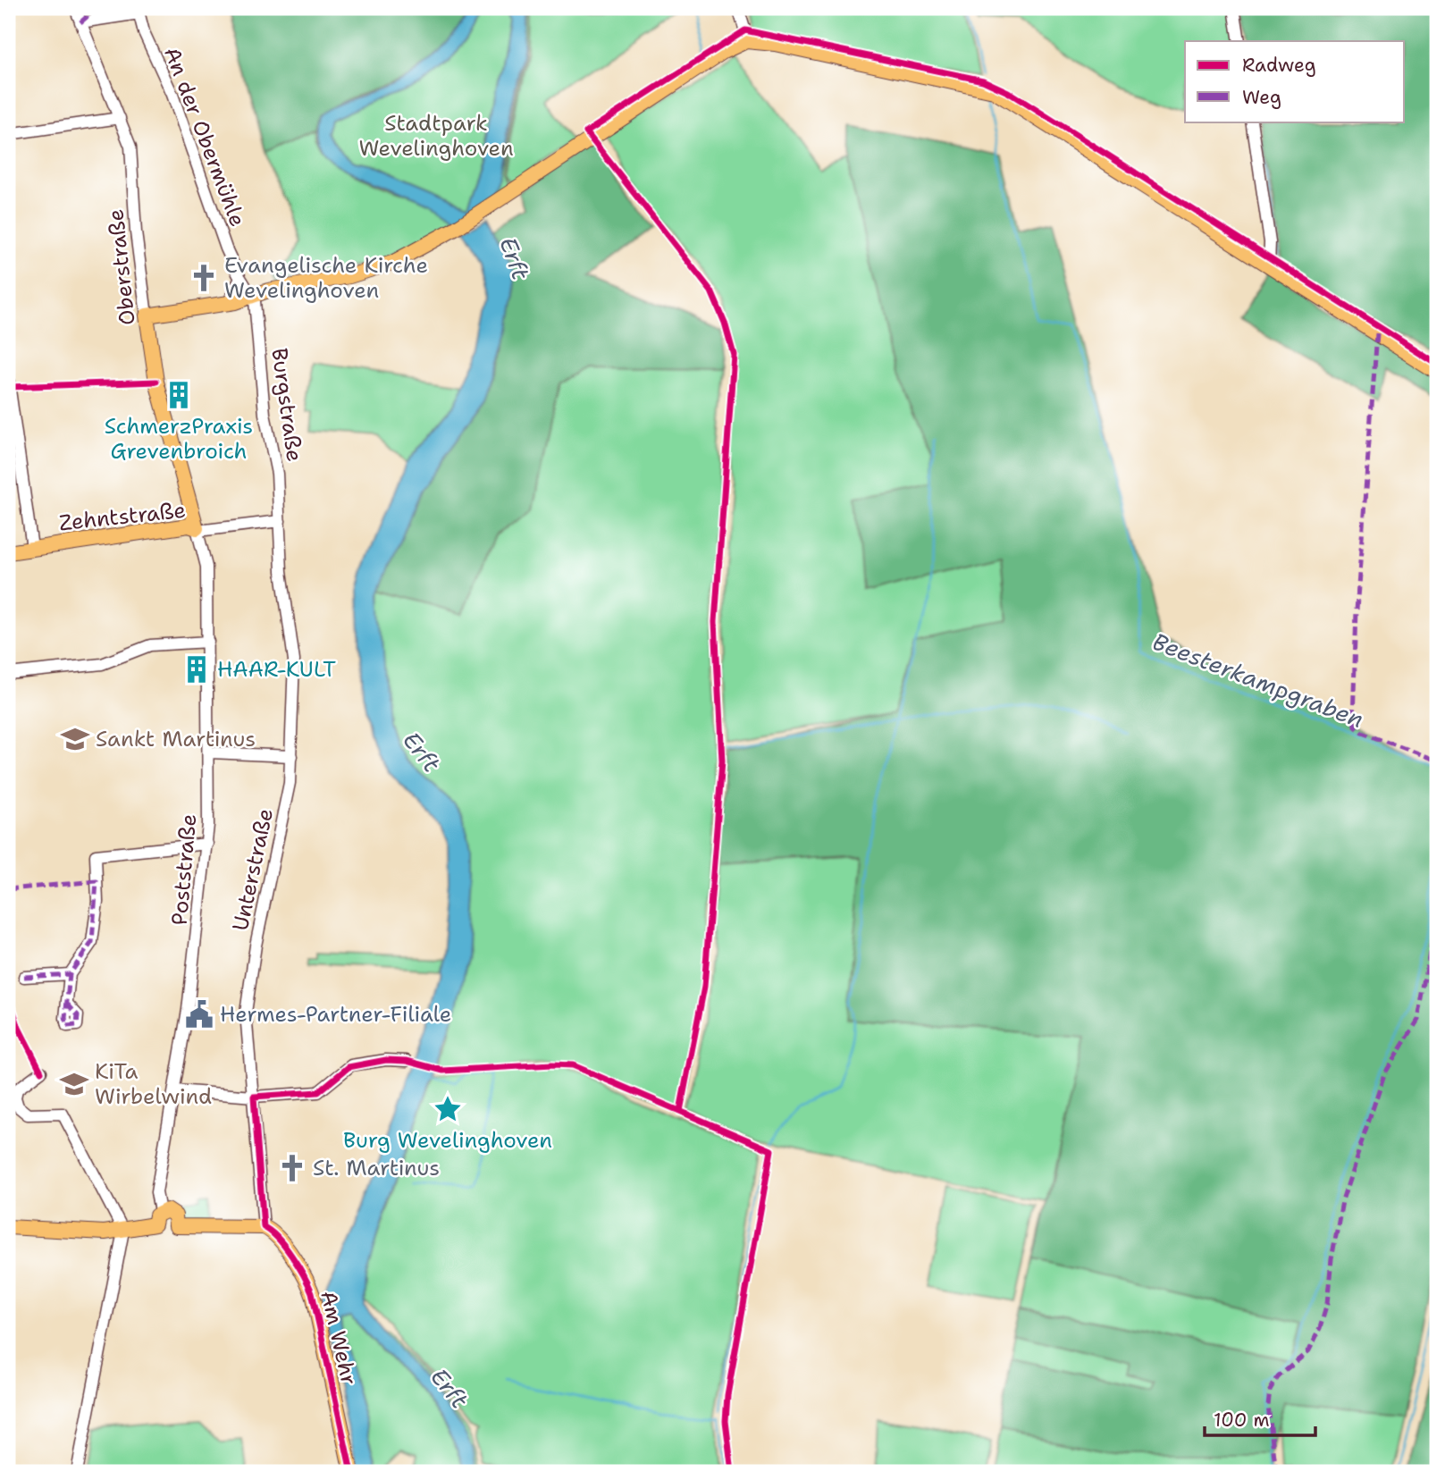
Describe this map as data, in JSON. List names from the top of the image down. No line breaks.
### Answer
{"streets":{"main road":["Oberstraße","Zehntstraße","Am Wehr"],"street":["An der Obermühle","Burgstraße","Poststraße","Unterstraße"]},"crossings":[["An der Obermühle","Burgstraße"],["Oberstraße","Zehntstraße"],["Oberstraße","Poststraße"],["Burgstraße","Zehntstraße"],["Burgstraße","Unterstraße"],["Zehntstraße","Poststraße"],["Zehntstraße","Unterstraße"],["Unterstraße","Am Wehr"]],"water":["Erft","Beesterkampgraben"],"parks":["Stadtpark Wevelinghoven"],"places":{"church":["Evangelische Kirche Wevelinghoven","St. Martinus"],"building":["SchmerzPraxis Grevenbroich","HAAR-KULT"],"school or university":["Sankt Martinus","KiTa Wirbelwind"],"public building":["Hermes-Partner-Filiale"],"place":["Burg Wevelinghoven"]},"legend":["Radweg","Weg"],"scale_bar":"100 m"}
